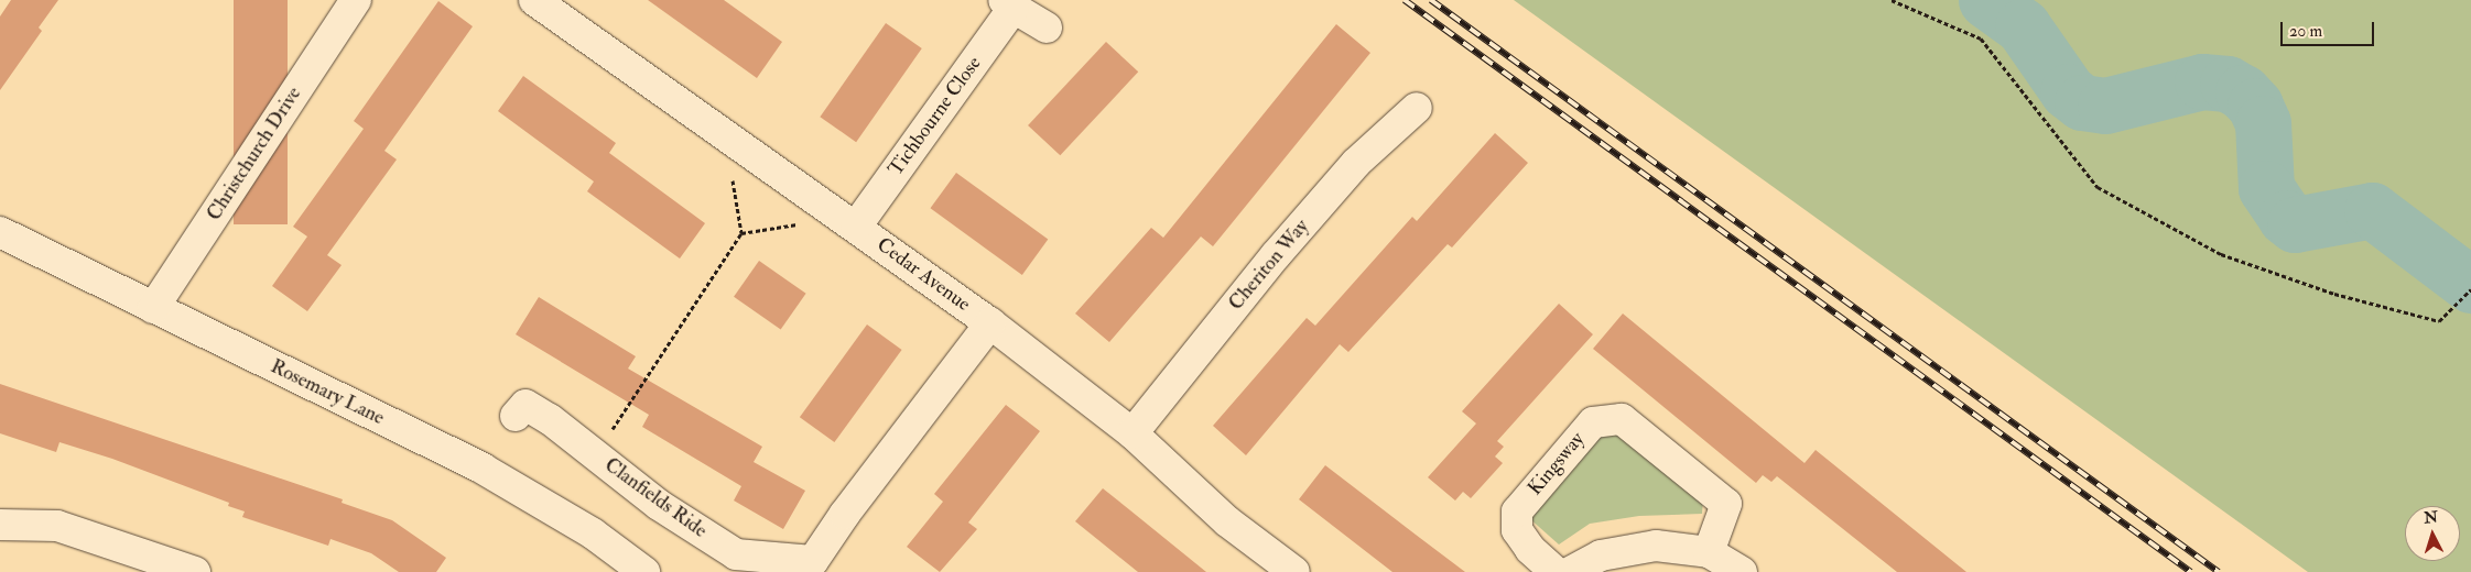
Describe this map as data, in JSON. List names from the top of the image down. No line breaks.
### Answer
{"streets":{"street":["Tichbourne Close","Christchurch Drive","Cheriton Way","Cedar Avenue","Rosemary Lane","Kingsway","Clanfields Ride"]},"crossings":[["Tichbourne Close","Cedar Avenue"],["Christchurch Drive","Rosemary Lane"],["Cheriton Way","Cedar Avenue"],["Cedar Avenue","Clanfields Ride"]],"scale_bar":"20 m","north":"top"}
